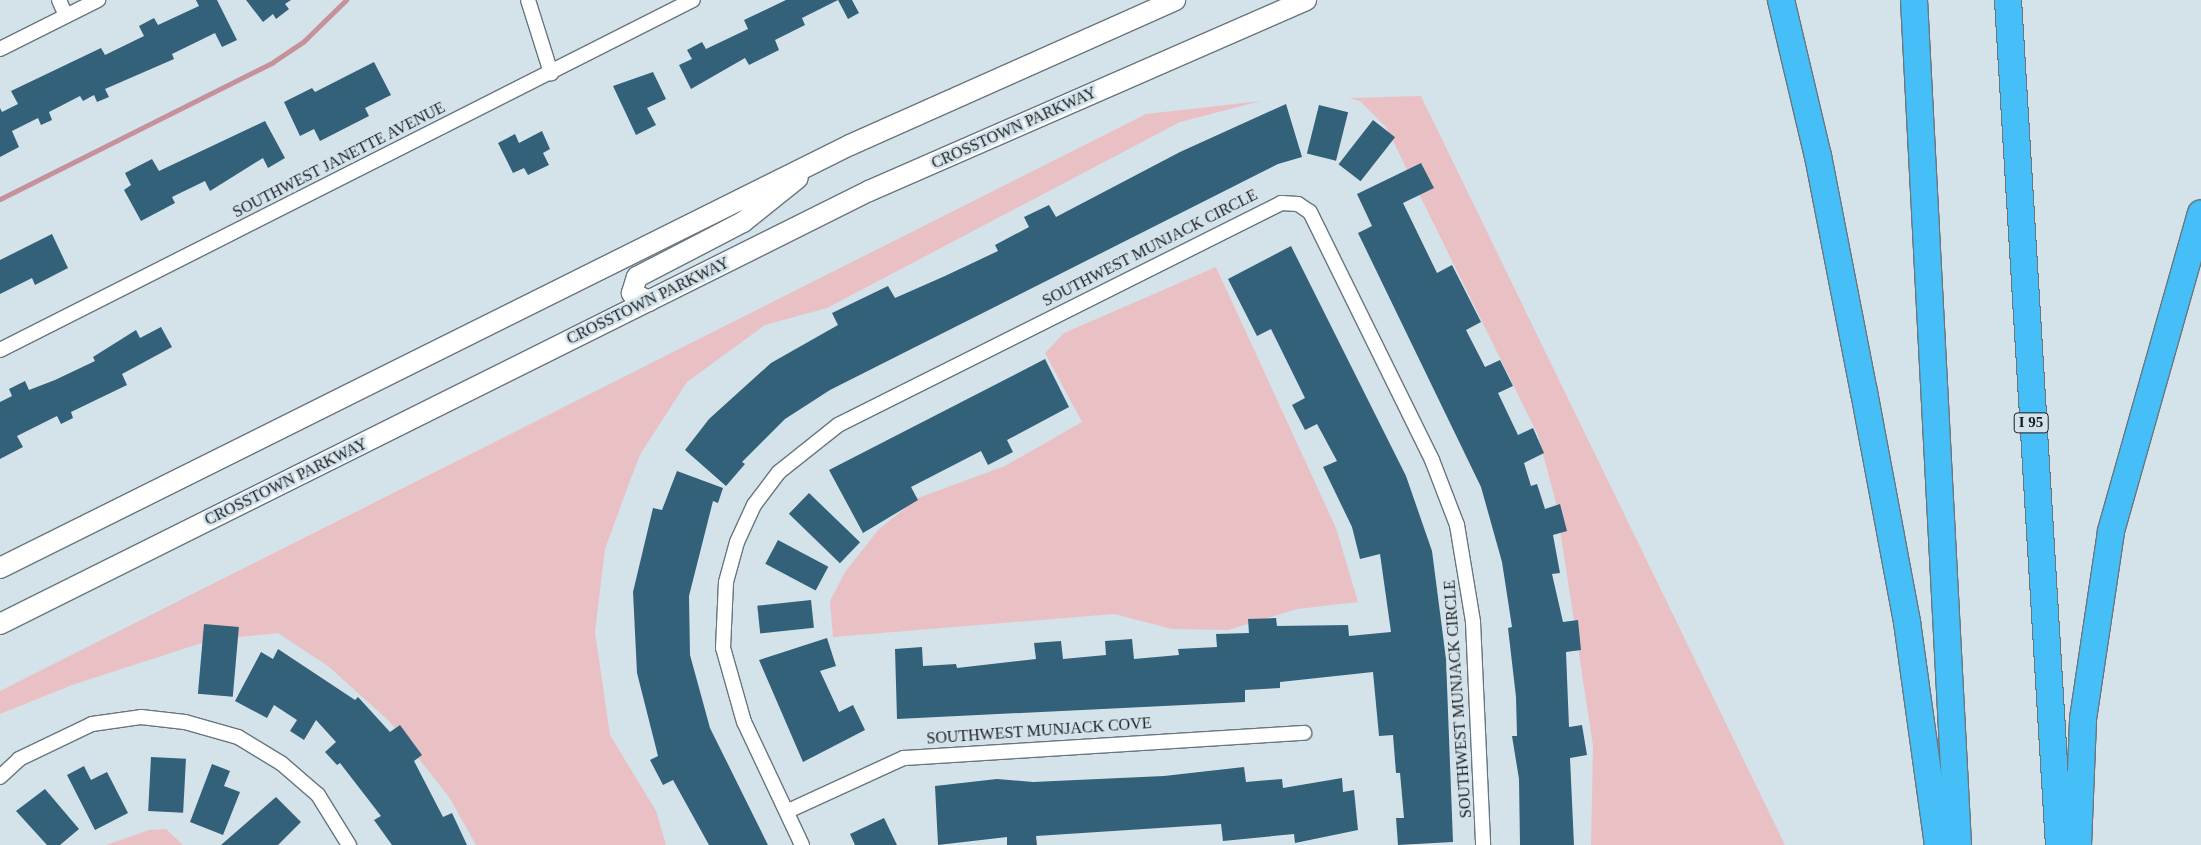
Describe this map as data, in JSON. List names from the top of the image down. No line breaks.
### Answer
{"streets":{"highway":["I 95"],"main road":["CROSSTOWN PARKWAY"],"street":["SOUTHWEST JANETTE AVENUE","SOUTHWEST MUNJACK CIRCLE","SOUTHWEST MUNJACK COVE"]},"crossings":[["SOUTHWEST MUNJACK CIRCLE","SOUTHWEST MUNJACK COVE"]]}
